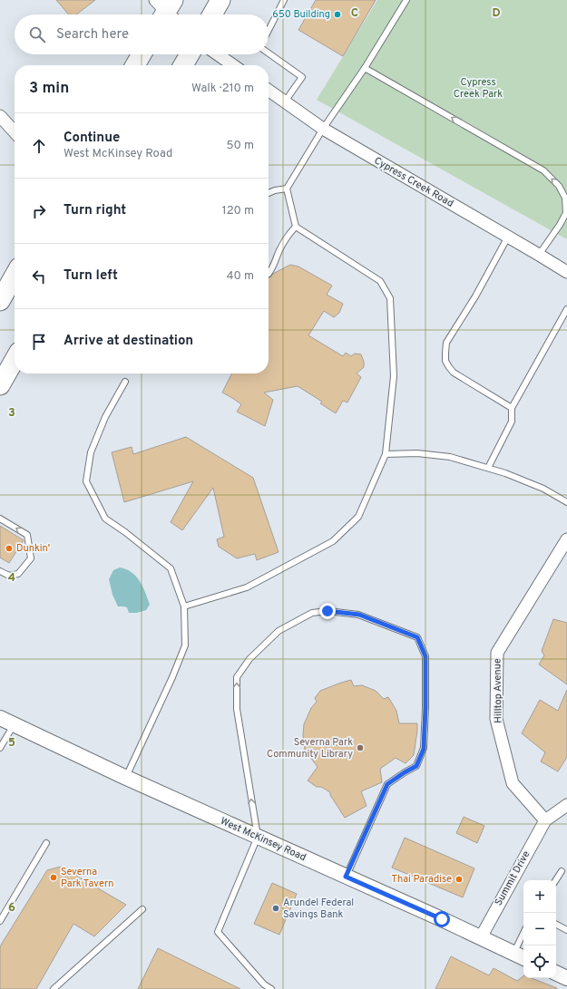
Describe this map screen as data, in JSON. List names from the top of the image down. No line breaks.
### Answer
{"streets":{"street":["Cypress Creek Road","Hilltop Avenue","West McKinsey Road","Summit Drive"]},"crossings":[["Hilltop Avenue","Summit Drive"],["West McKinsey Road","Summit Drive"]],"parks":["Cypress Creek Park"],"places":["650 Building","Dunkin'","Severna Park Community Library","Severna Park Tavern","Thai Paradise","Arundel Federal Savings Bank"],"page":{"search":"Search here","heading":["3 min","Walk · 210 m"],"list":[["Continue","West McKinsey Road","50 m"],["Turn right","120 m"],["Turn left","40 m"],"Arrive at destination"],"map_buttons":["+","−"]},"grid":{"columns":["C","D"],"rows":["3","4","5","6"]}}
